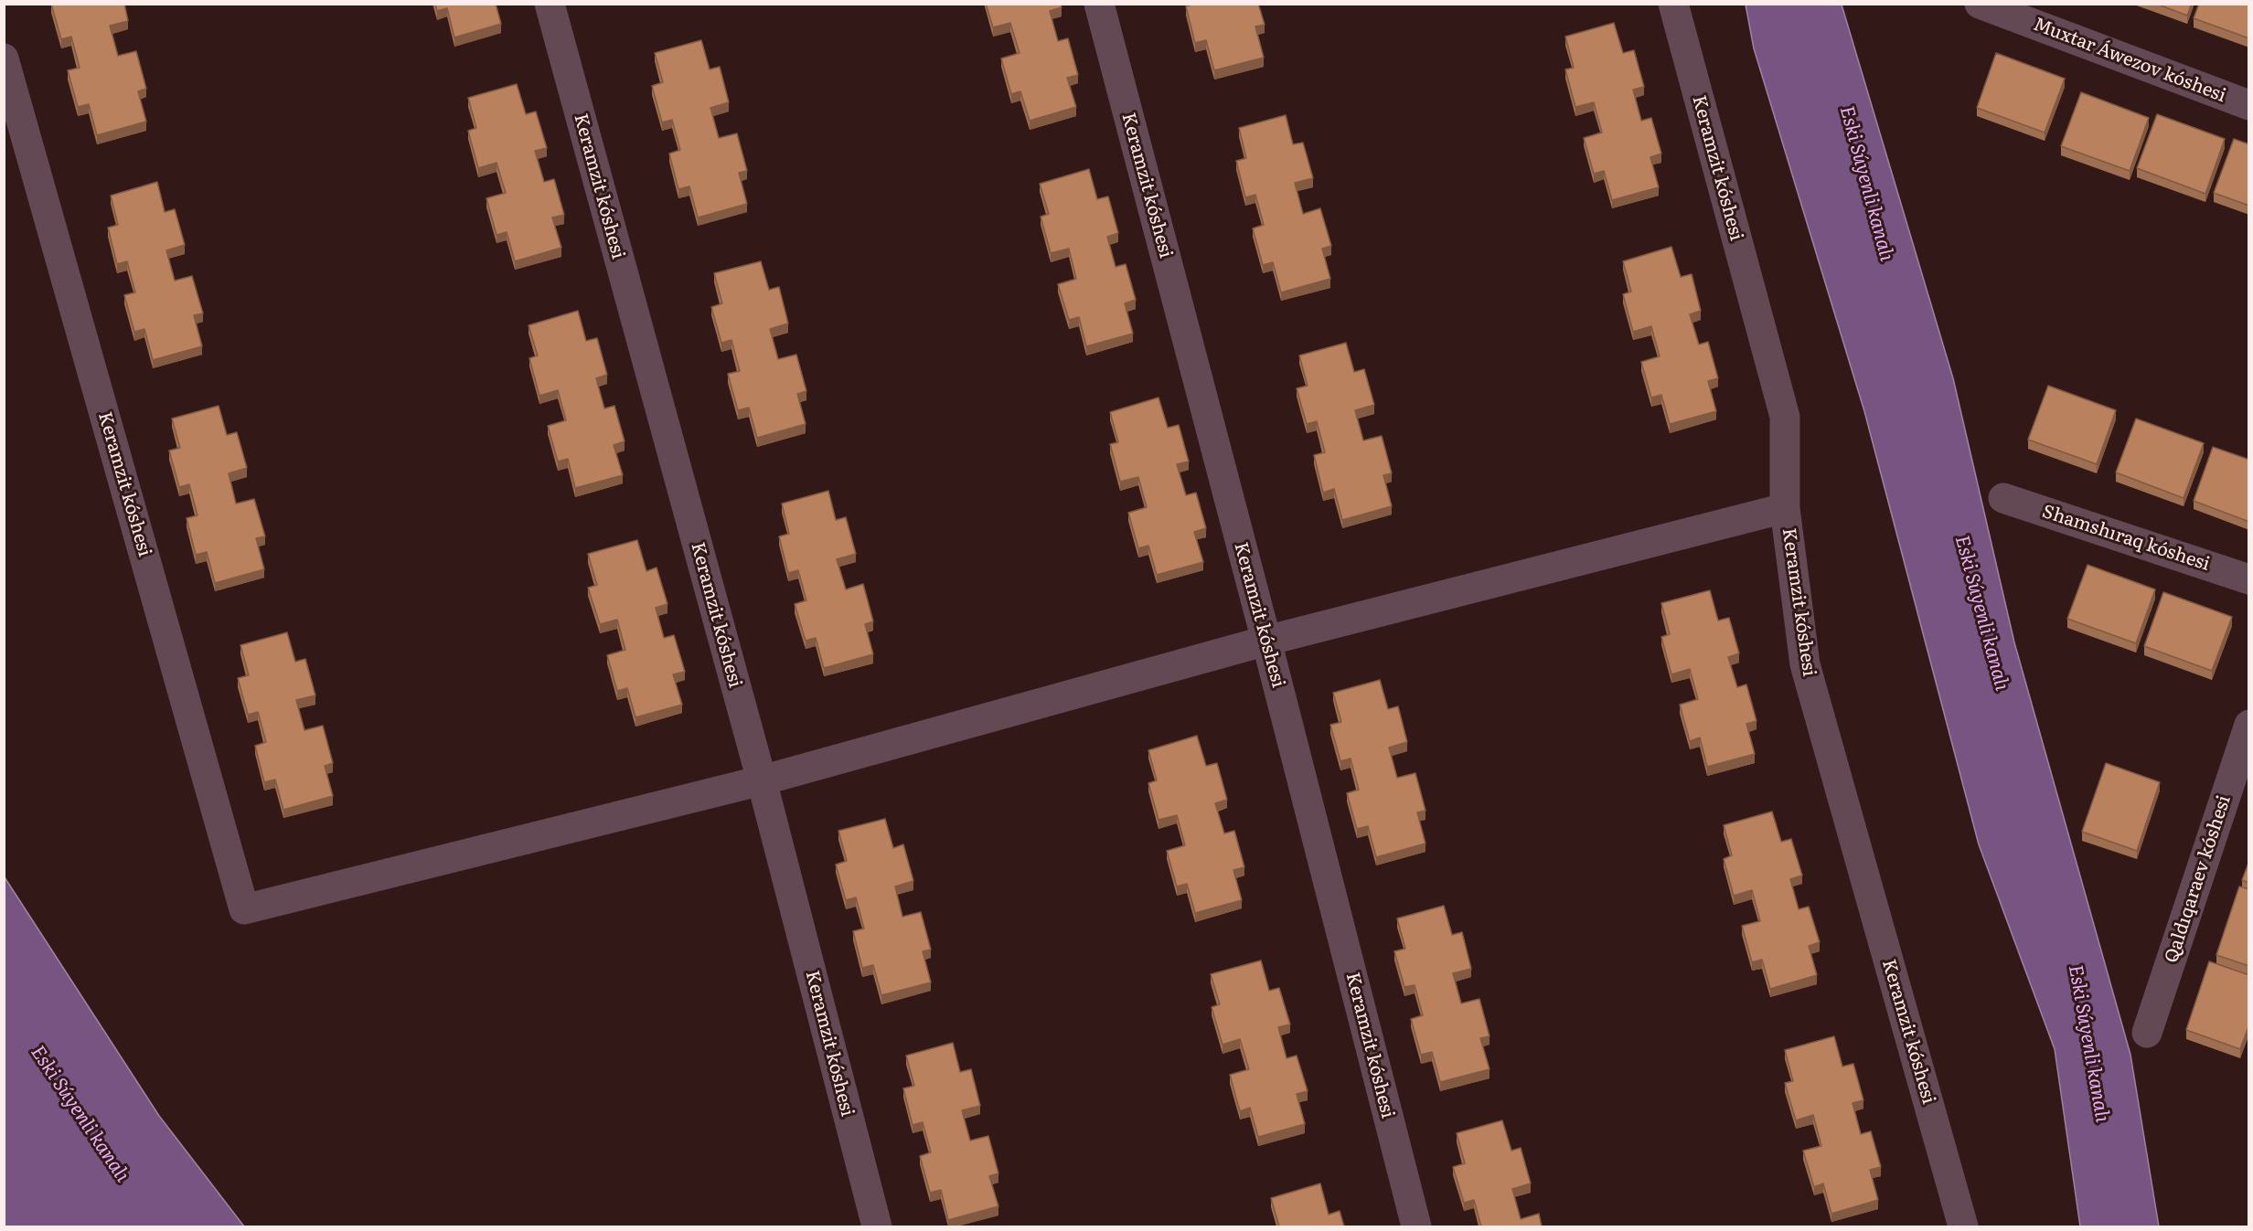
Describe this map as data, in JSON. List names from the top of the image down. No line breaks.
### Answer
{"streets":{"street":["Muxtar Áwezov kóshesi","Keramzit kóshesi","Shamshıraq kóshesi","Qaldıqaraev kóshesi"]},"water":["Eski Súyenli kanalı"]}
